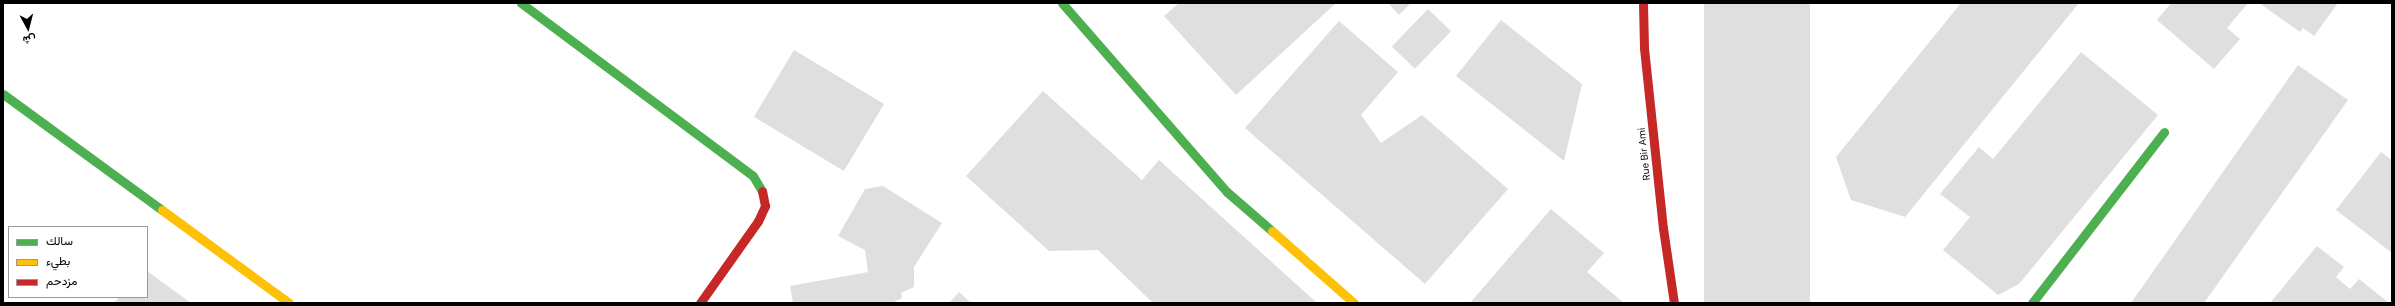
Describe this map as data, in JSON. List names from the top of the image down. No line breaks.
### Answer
{"streets":{"street":["Rue Bir Ami"]},"legend":["سالك","بطيء","مزدحم"],"north":"bottom"}
